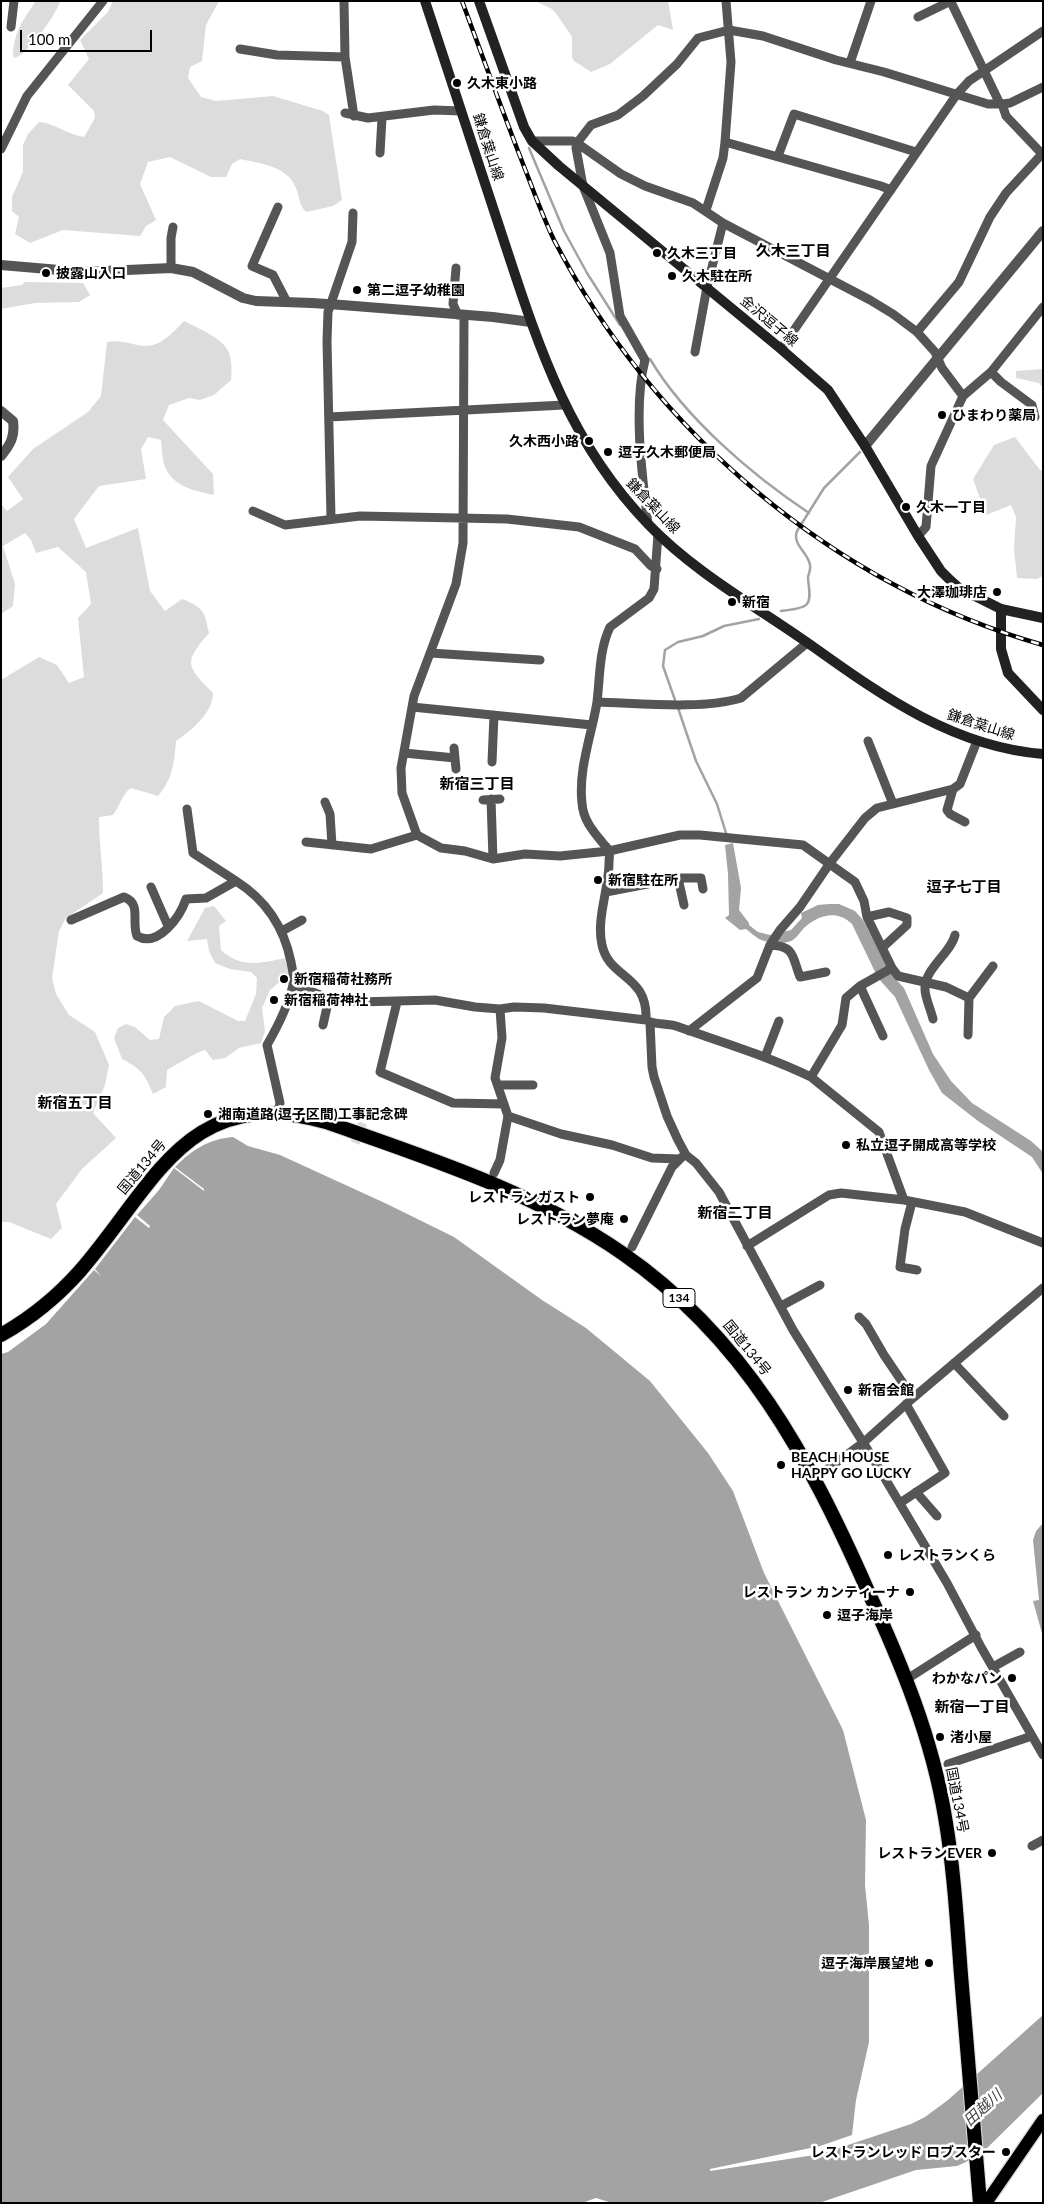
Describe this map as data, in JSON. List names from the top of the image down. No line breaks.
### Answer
{"streets":{"highway":["国道134号","134"],"main road":["鎌倉葉山線","金沢逗子線"]},"districts":["久木三丁目","新宿三丁目","逗子七丁目","新宿五丁目","新宿二丁目","新宿一丁目"],"water":["田越川"],"places":["久木東小路","久木三丁目","披露山入口","久木駐在所","第二逗子幼稚園","ひまわり薬局","久木西小路","逗子久木郵便局","久木一丁目","大澤珈琲店","新宿","新宿駐在所","新宿稲荷社務所","新宿稲荷神社","湘南道路(逗子区間)工事記念碑","私立逗子開成高等学校","レストランガスト","レストラン夢庵","新宿会館","BEACH HOUSE HAPPY GO LUCKY","レストランくら","レストラン カンティーナ","逗子海岸","わかなパン","渚小屋","レストランEVER","逗子海岸展望地","レストランレッド ロブスター"],"scale_bar":"100 m"}
